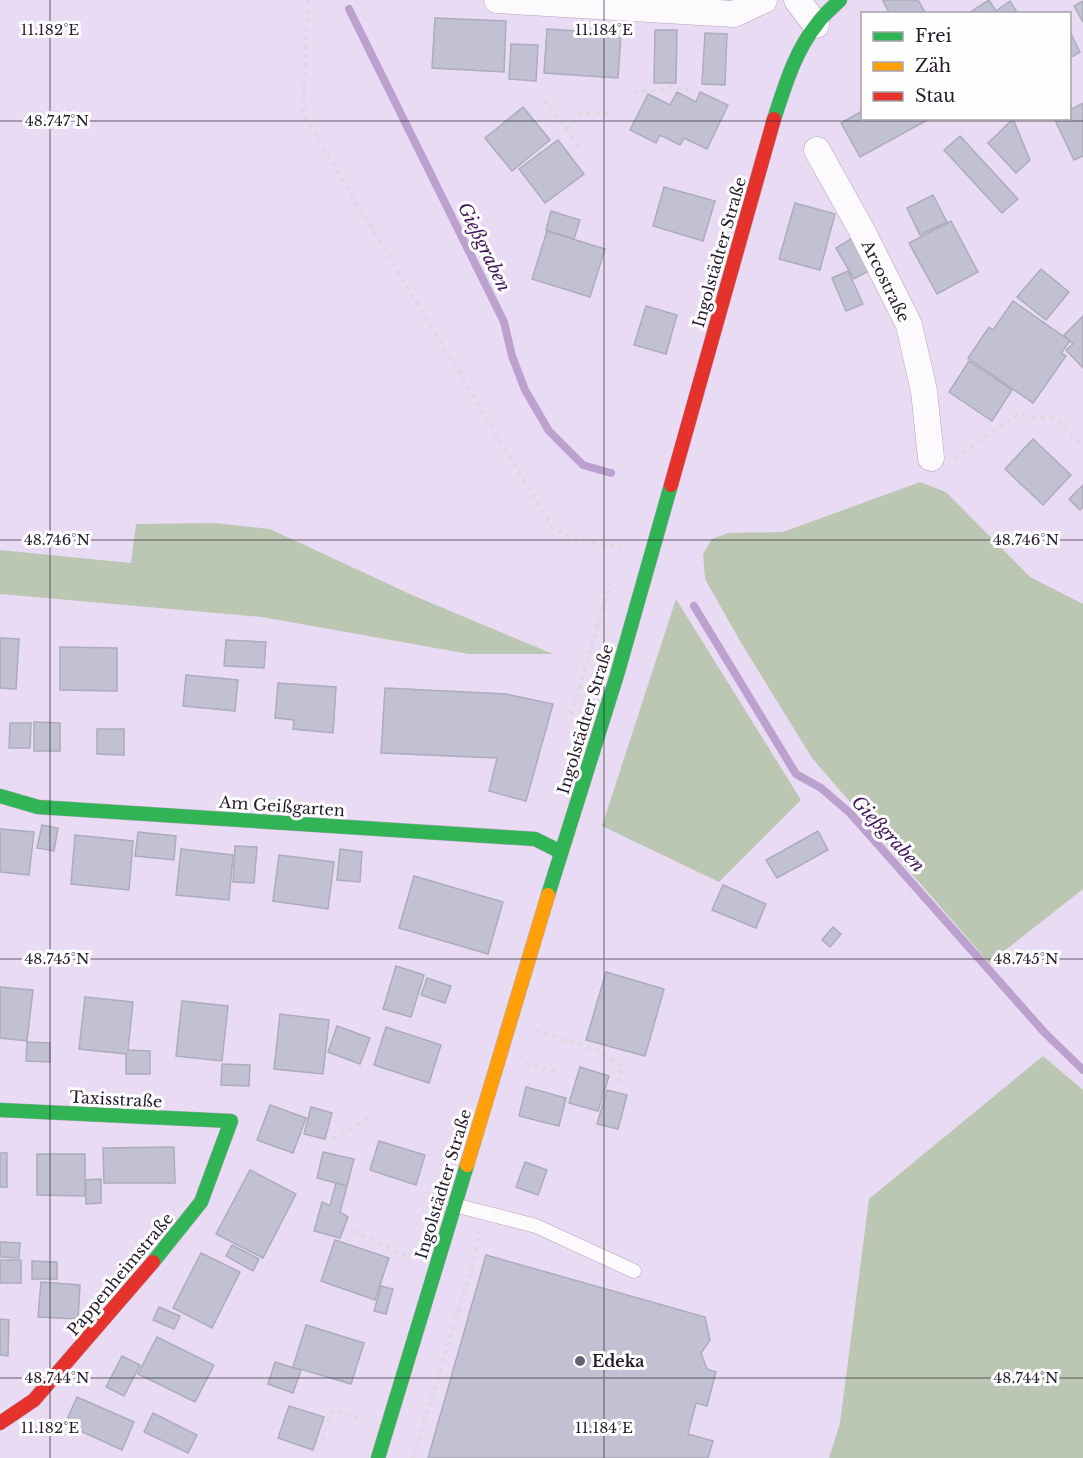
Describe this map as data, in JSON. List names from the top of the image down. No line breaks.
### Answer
{"streets":{"main road":["Ingolstädter Straße","Am Geißgarten","Taxisstraße","Pappenheimstraße"],"street":["Arcostraße"]},"crossings":[["Ingolstädter Straße","Am Geißgarten"],["Taxisstraße","Pappenheimstraße"]],"water":["Gießgraben"],"places":["Edeka"],"legend":["Frei","Zäh","Stau"],"coordinates":["11.182°E","11.184°E","48.747°N","48.746°N","48.745°N","48.744°N"]}
